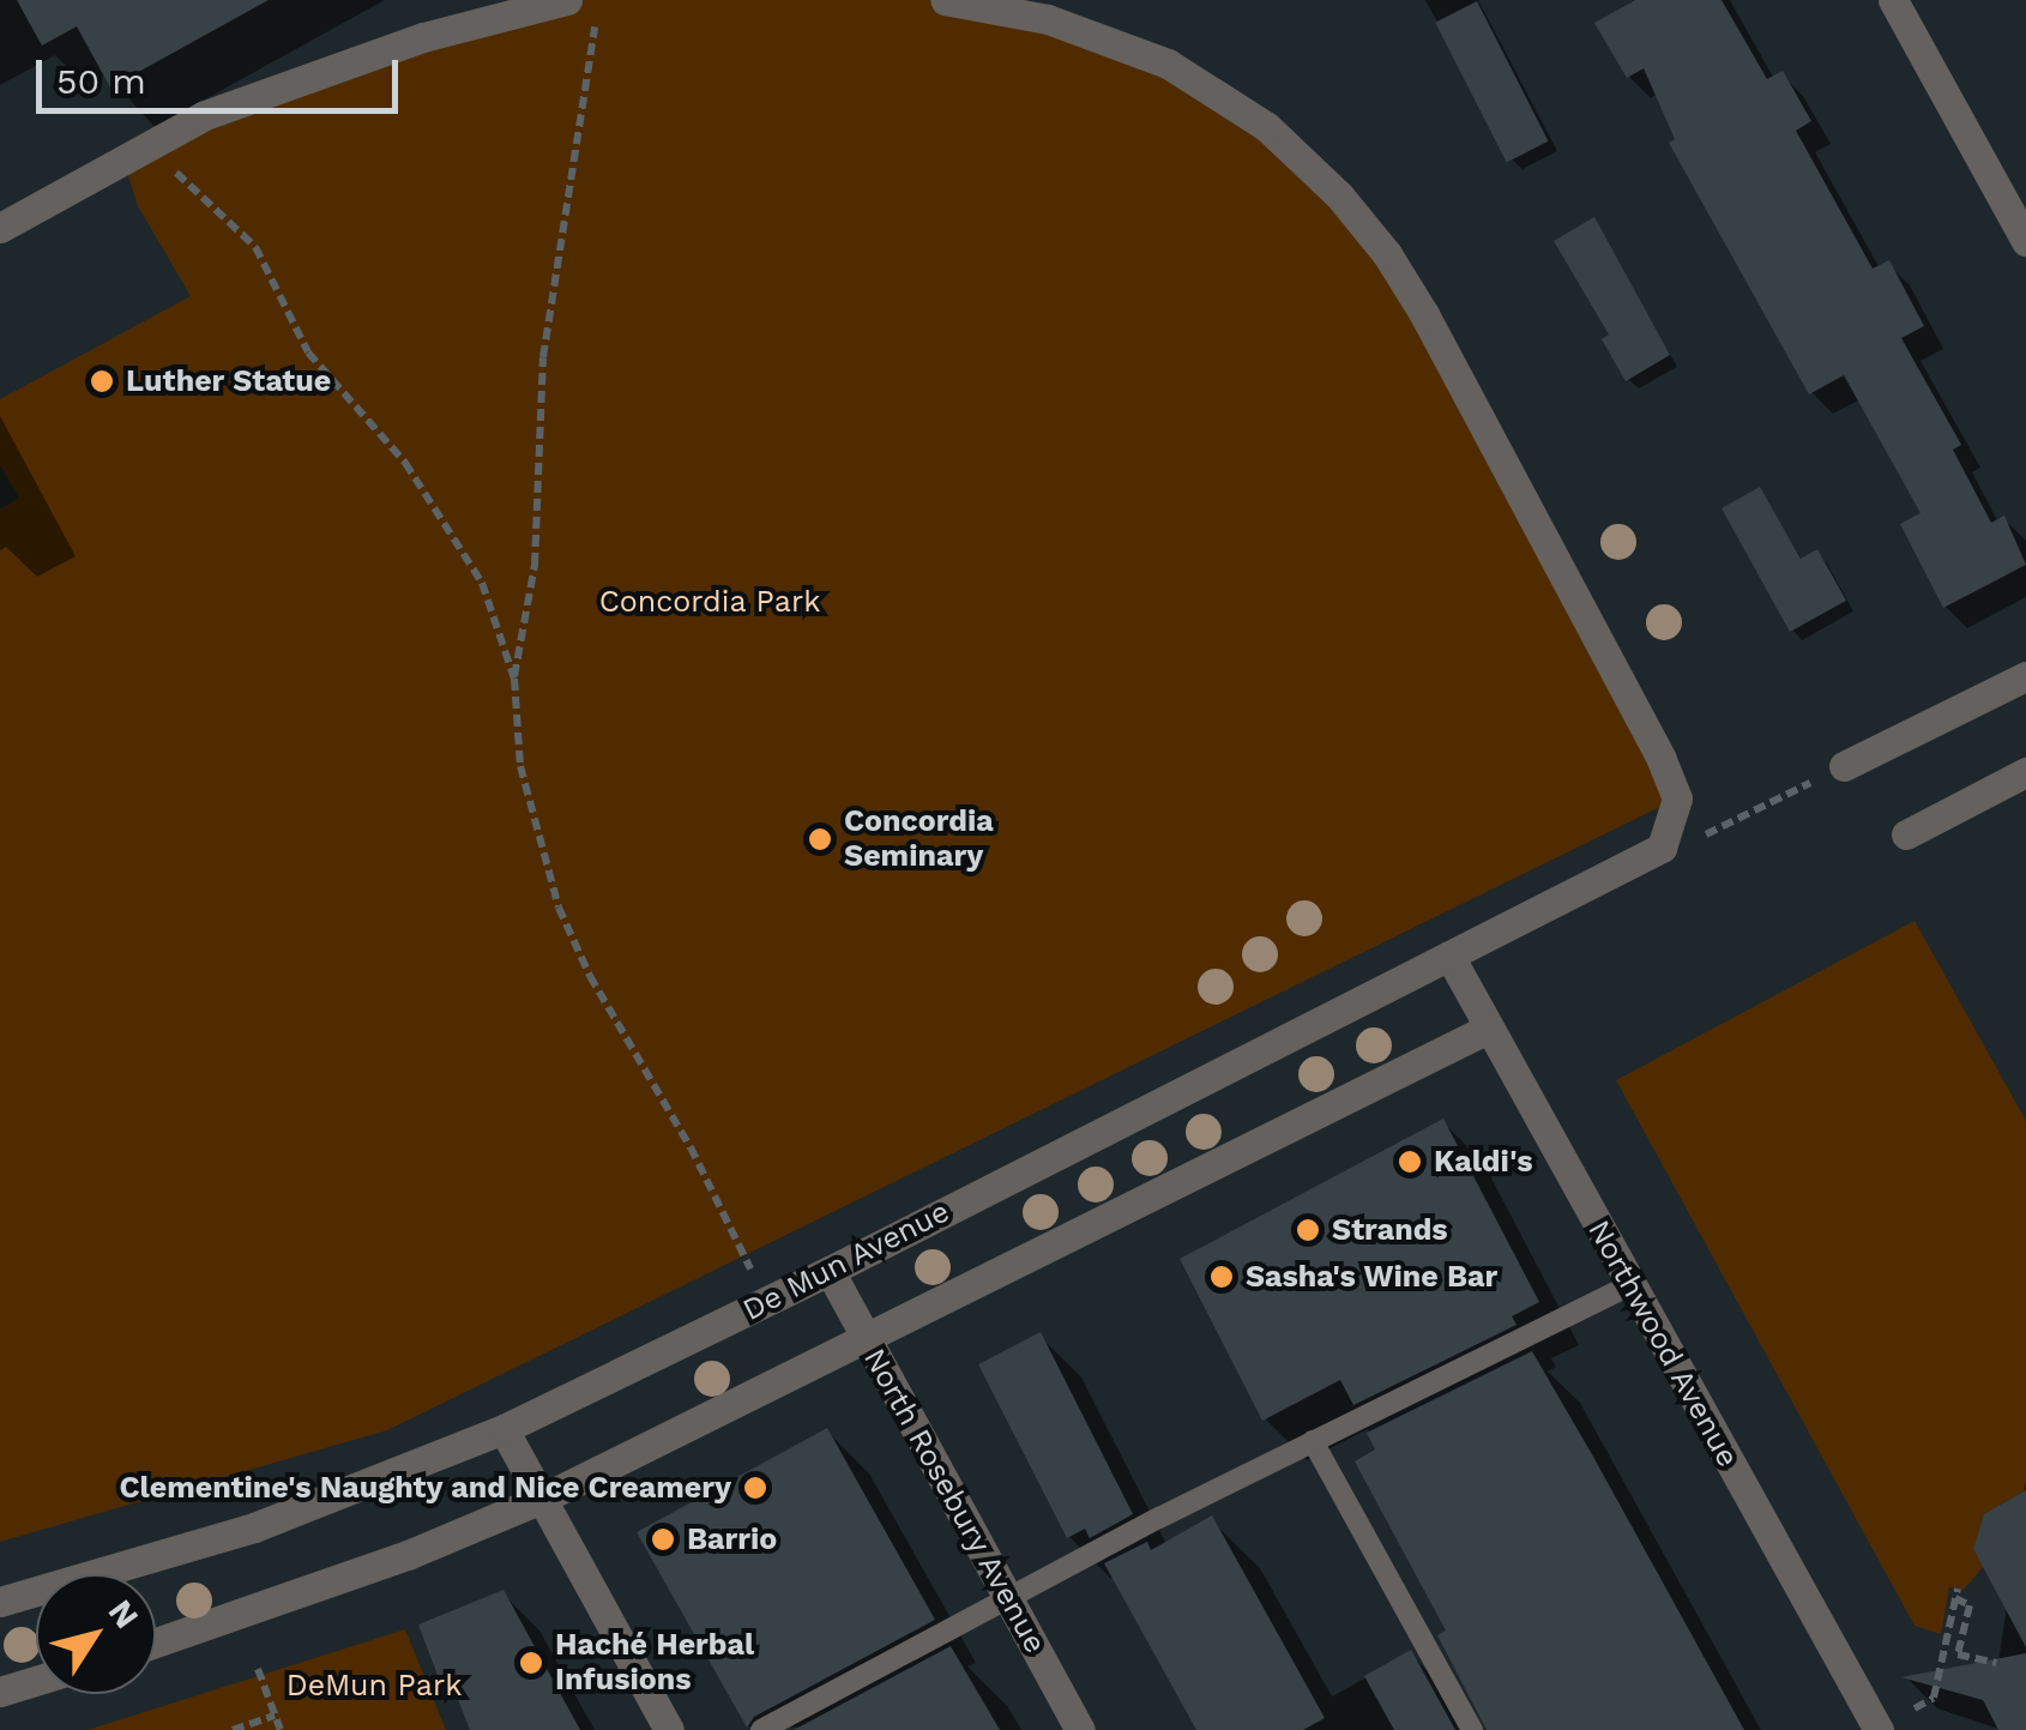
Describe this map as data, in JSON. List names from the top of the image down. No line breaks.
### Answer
{"streets":{"street":["De Mun Avenue","Northwood Avenue","North Rosebury Avenue"]},"crossings":[["De Mun Avenue","Northwood Avenue"],["De Mun Avenue","North Rosebury Avenue"]],"parks":["Concordia Park","DeMun Park"],"places":["Luther Statue","Concordia Seminary","Kaldi's","Strands","Sasha's Wine Bar","Clementine's Naughty and Nice Creamery","Barrio","Haché Herbal Infusions"],"scale_bar":"50 m","north":"top right"}
